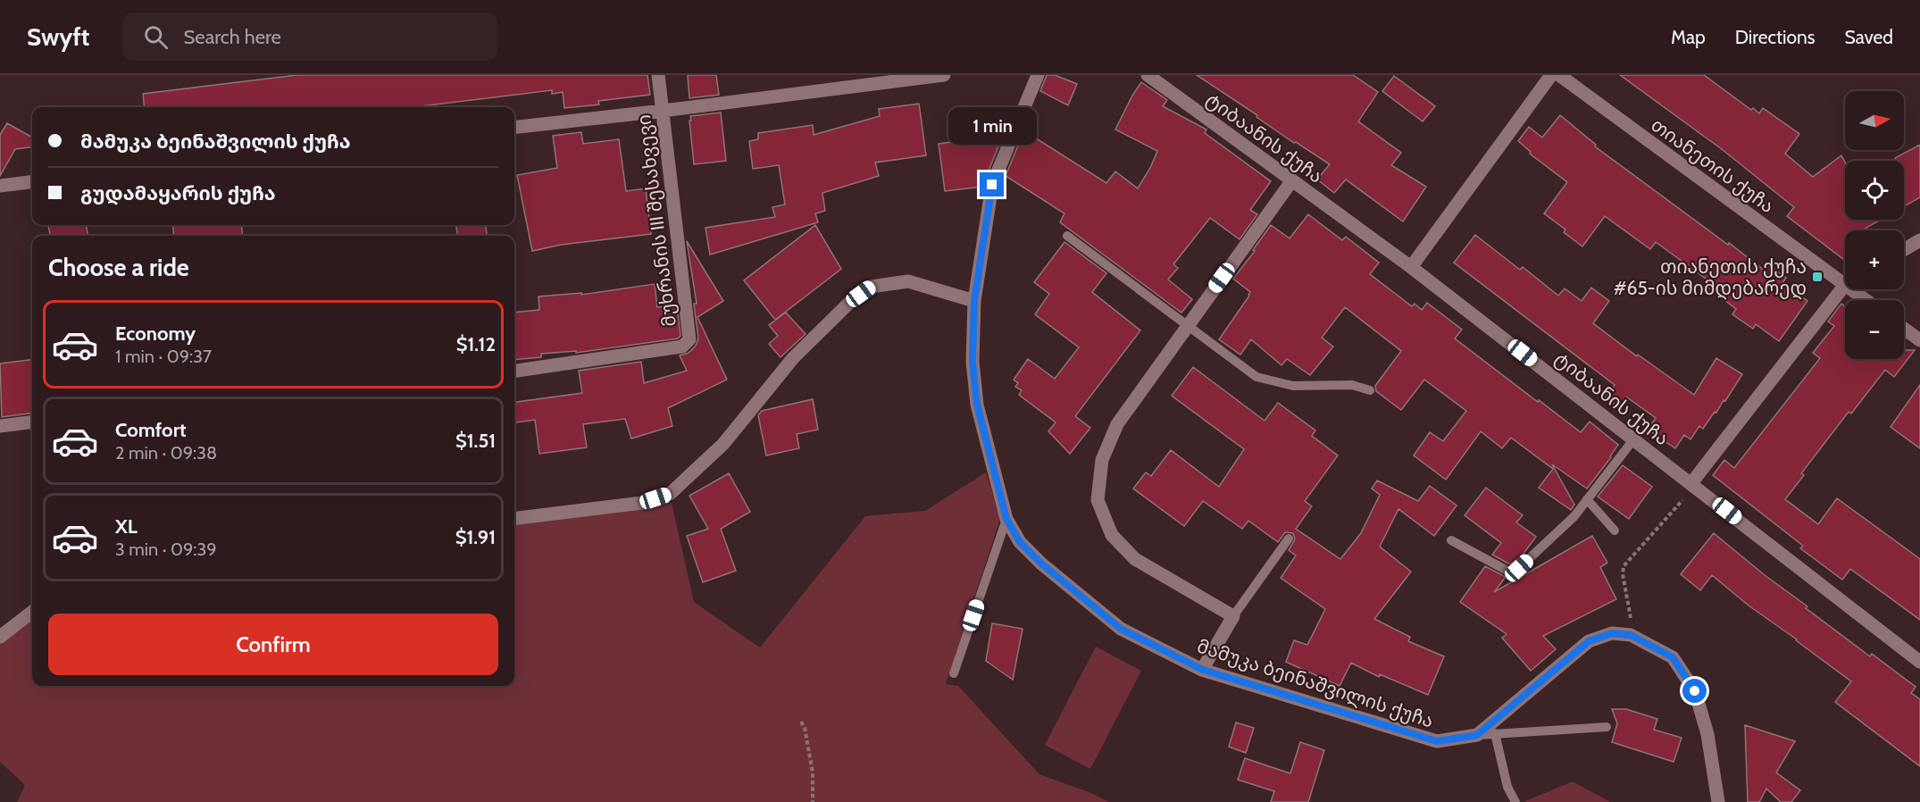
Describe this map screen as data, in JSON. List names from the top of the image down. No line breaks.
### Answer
{"streets":{"street":["ტიბაანის ქუჩა","თიანეთის ქუჩა","მუხრანის III შესახვევი","მამუკა ბეინაშვილის ქუჩა"]},"places":{"transit":["თიანეთის ქუჩა #65-ის მიმდებარედ"]},"north":"right","page":{"header":"Swyft","search":"Search here","nav":["Map","Directions","Saved"],"map_buttons":["+","−"],"bubble":"1 min","banner":["მამუკა ბეინაშვილის ქუჩა","გუდამაყარის ქუჩა"],"heading":"Choose a ride","list":[{"name":"Economy","note":"1 min · 09:37","value":"$1.12"},{"name":"Comfort","note":"2 min · 09:38","value":"$1.51"},{"name":"XL","note":"3 min · 09:39","value":"$1.91"}],"buttons":"Confirm"}}
